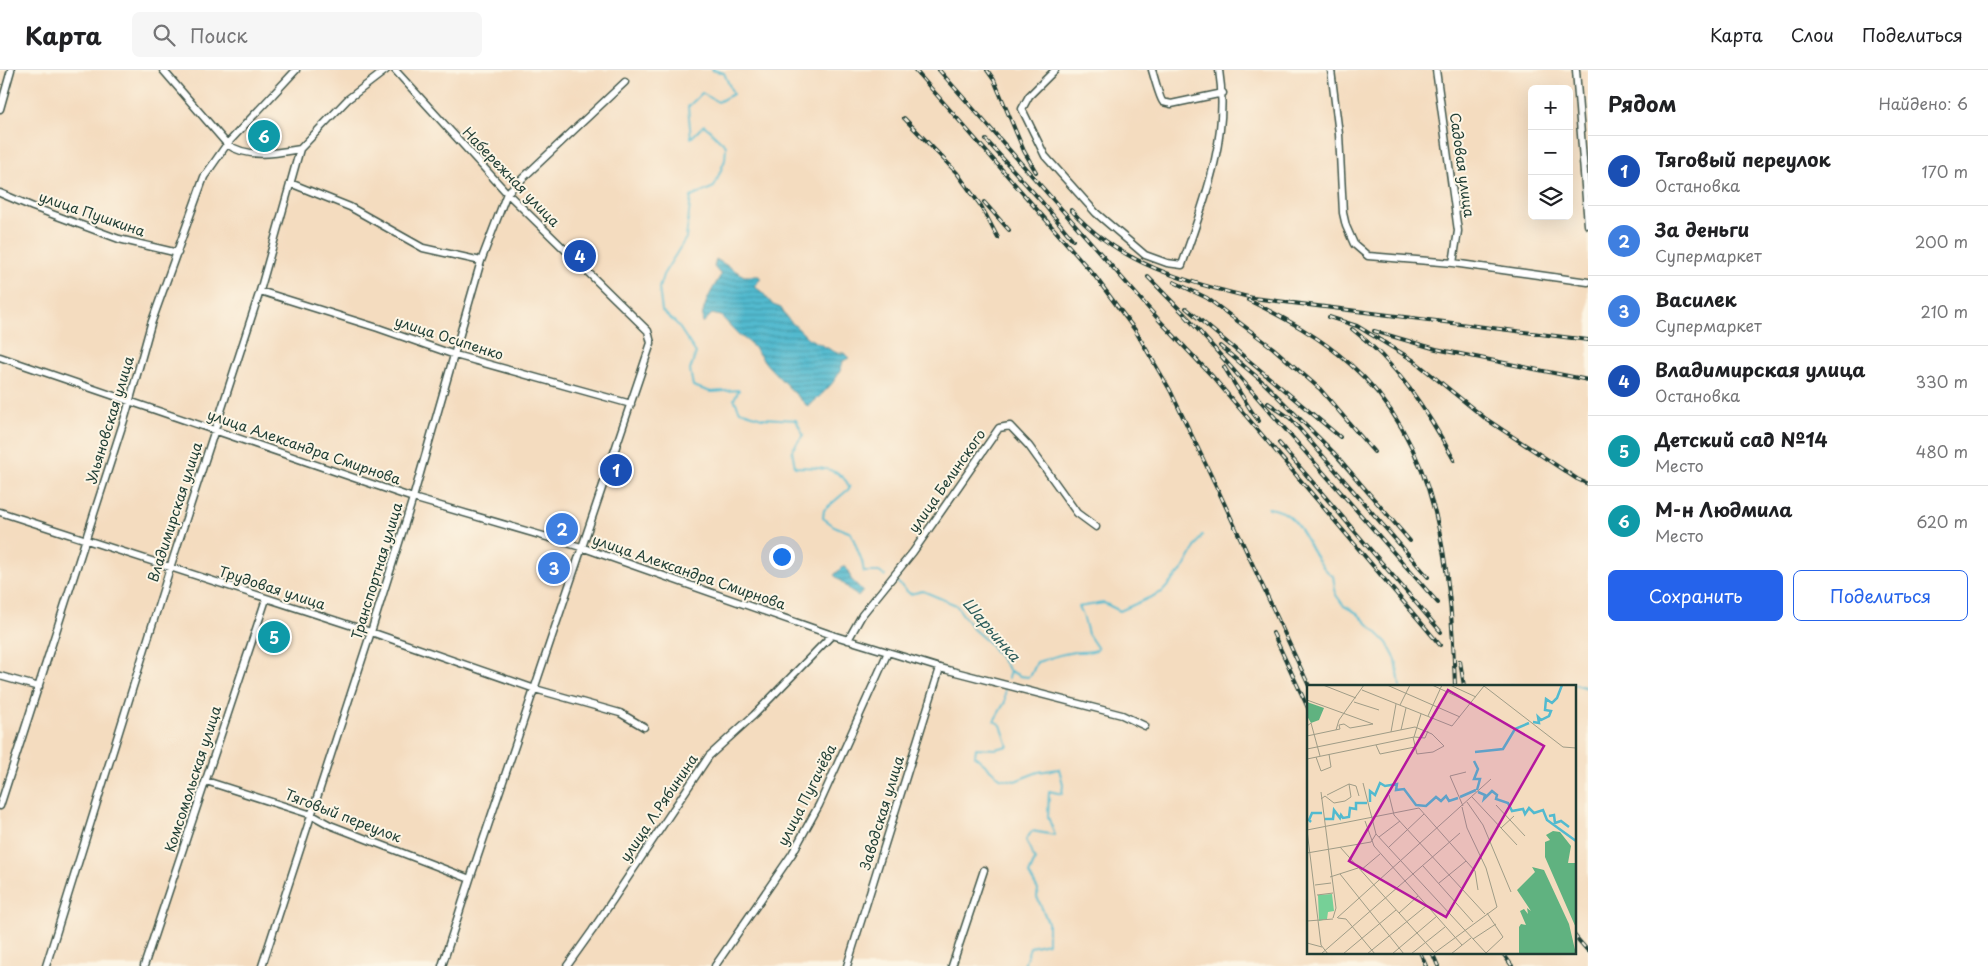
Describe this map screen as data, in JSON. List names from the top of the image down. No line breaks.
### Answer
{"streets":{"street":["Садовая улица","Набережная улица","улица Пушкина","улица Осипенко","Ульяновская улица","улица Александра Смирнова","улица Белинского","Владимирская улица","Транспортная улица","Трудовая улица","Комсомольская улица","улица Пугачёва","улица Л.Рябинина","Заводская улица","Тяговый переулок"]},"crossings":[["Набережная улица","улица Осипенко"],["Набережная улица","Транспортная улица"],["улица Пушкина","Ульяновская улица"],["улица Осипенко","Владимирская улица"],["улица Осипенко","Транспортная улица"],["Ульяновская улица","улица Александра Смирнова"],["Ульяновская улица","Трудовая улица"],["улица Александра Смирнова","улица Белинского"],["улица Александра Смирнова","Владимирская улица"],["улица Александра Смирнова","Транспортная улица"],["улица Александра Смирнова","улица Пугачёва"],["улица Александра Смирнова","улица Л.Рябинина"],["улица Александра Смирнова","Заводская улица"],["Владимирская улица","Трудовая улица"],["Транспортная улица","Трудовая улица"],["Транспортная улица","Тяговый переулок"],["Трудовая улица","Комсомольская улица"],["Комсомольская улица","Тяговый переулок"]],"water":["Шарьинка"],"page":{"header":"Карта","search":"Поиск","nav":["Карта","Слои","Поделиться"],"heading":["Рядом","Найдено: 6"],"map_buttons":["+","−"],"pins":["6","4","1","2","3","5"],"list":[{"mark":"1","name":"Тяговый переулок","note":"Остановка","value":"170 m"},{"mark":"2","name":"За деньги","note":"Супермаркет","value":"200 m"},{"mark":"3","name":"Василек","note":"Супермаркет","value":"210 m"},{"mark":"4","name":"Владимирская улица","note":"Остановка","value":"330 m"},{"mark":"5","name":"Детский сад №14","note":"Место","value":"480 m"},{"mark":"6","name":"М-н Людмила","note":"Место","value":"620 m"}],"buttons":["Сохранить","Поделиться"]}}
